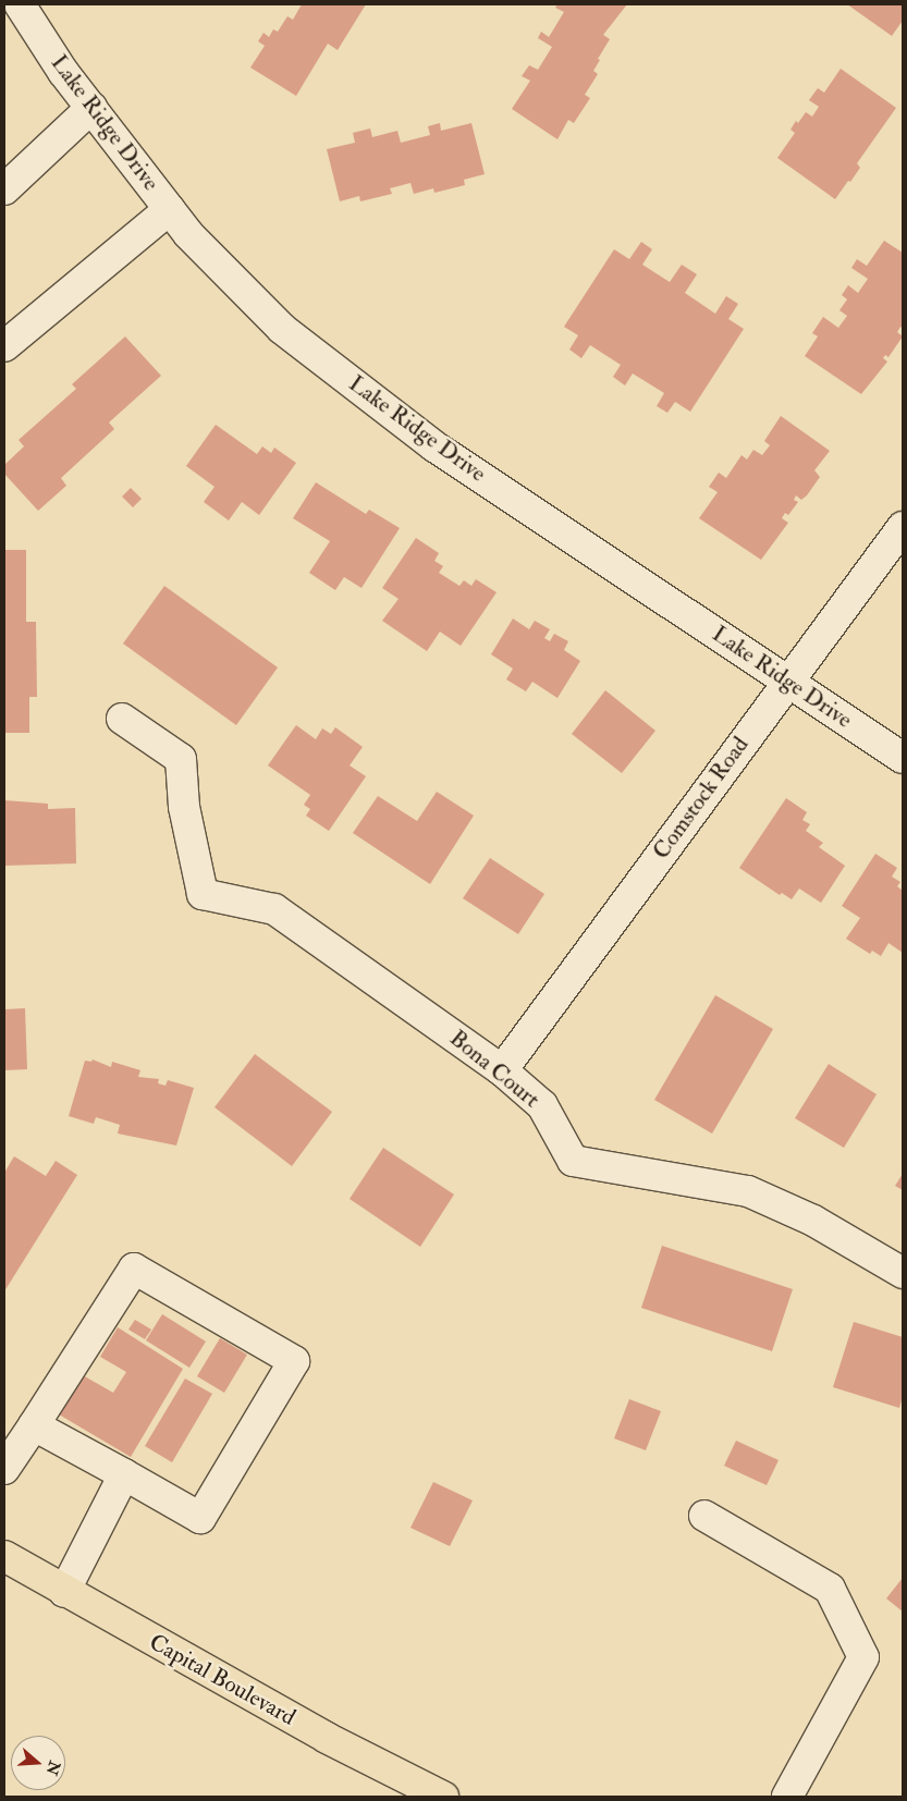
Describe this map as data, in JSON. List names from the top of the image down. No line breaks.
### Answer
{"streets":{"highway":["Capital Boulevard"],"street":["Lake Ridge Drive","Comstock Road","Bona Court"]},"crossings":[["Lake Ridge Drive","Comstock Road"],["Comstock Road","Bona Court"]],"north":"right"}
